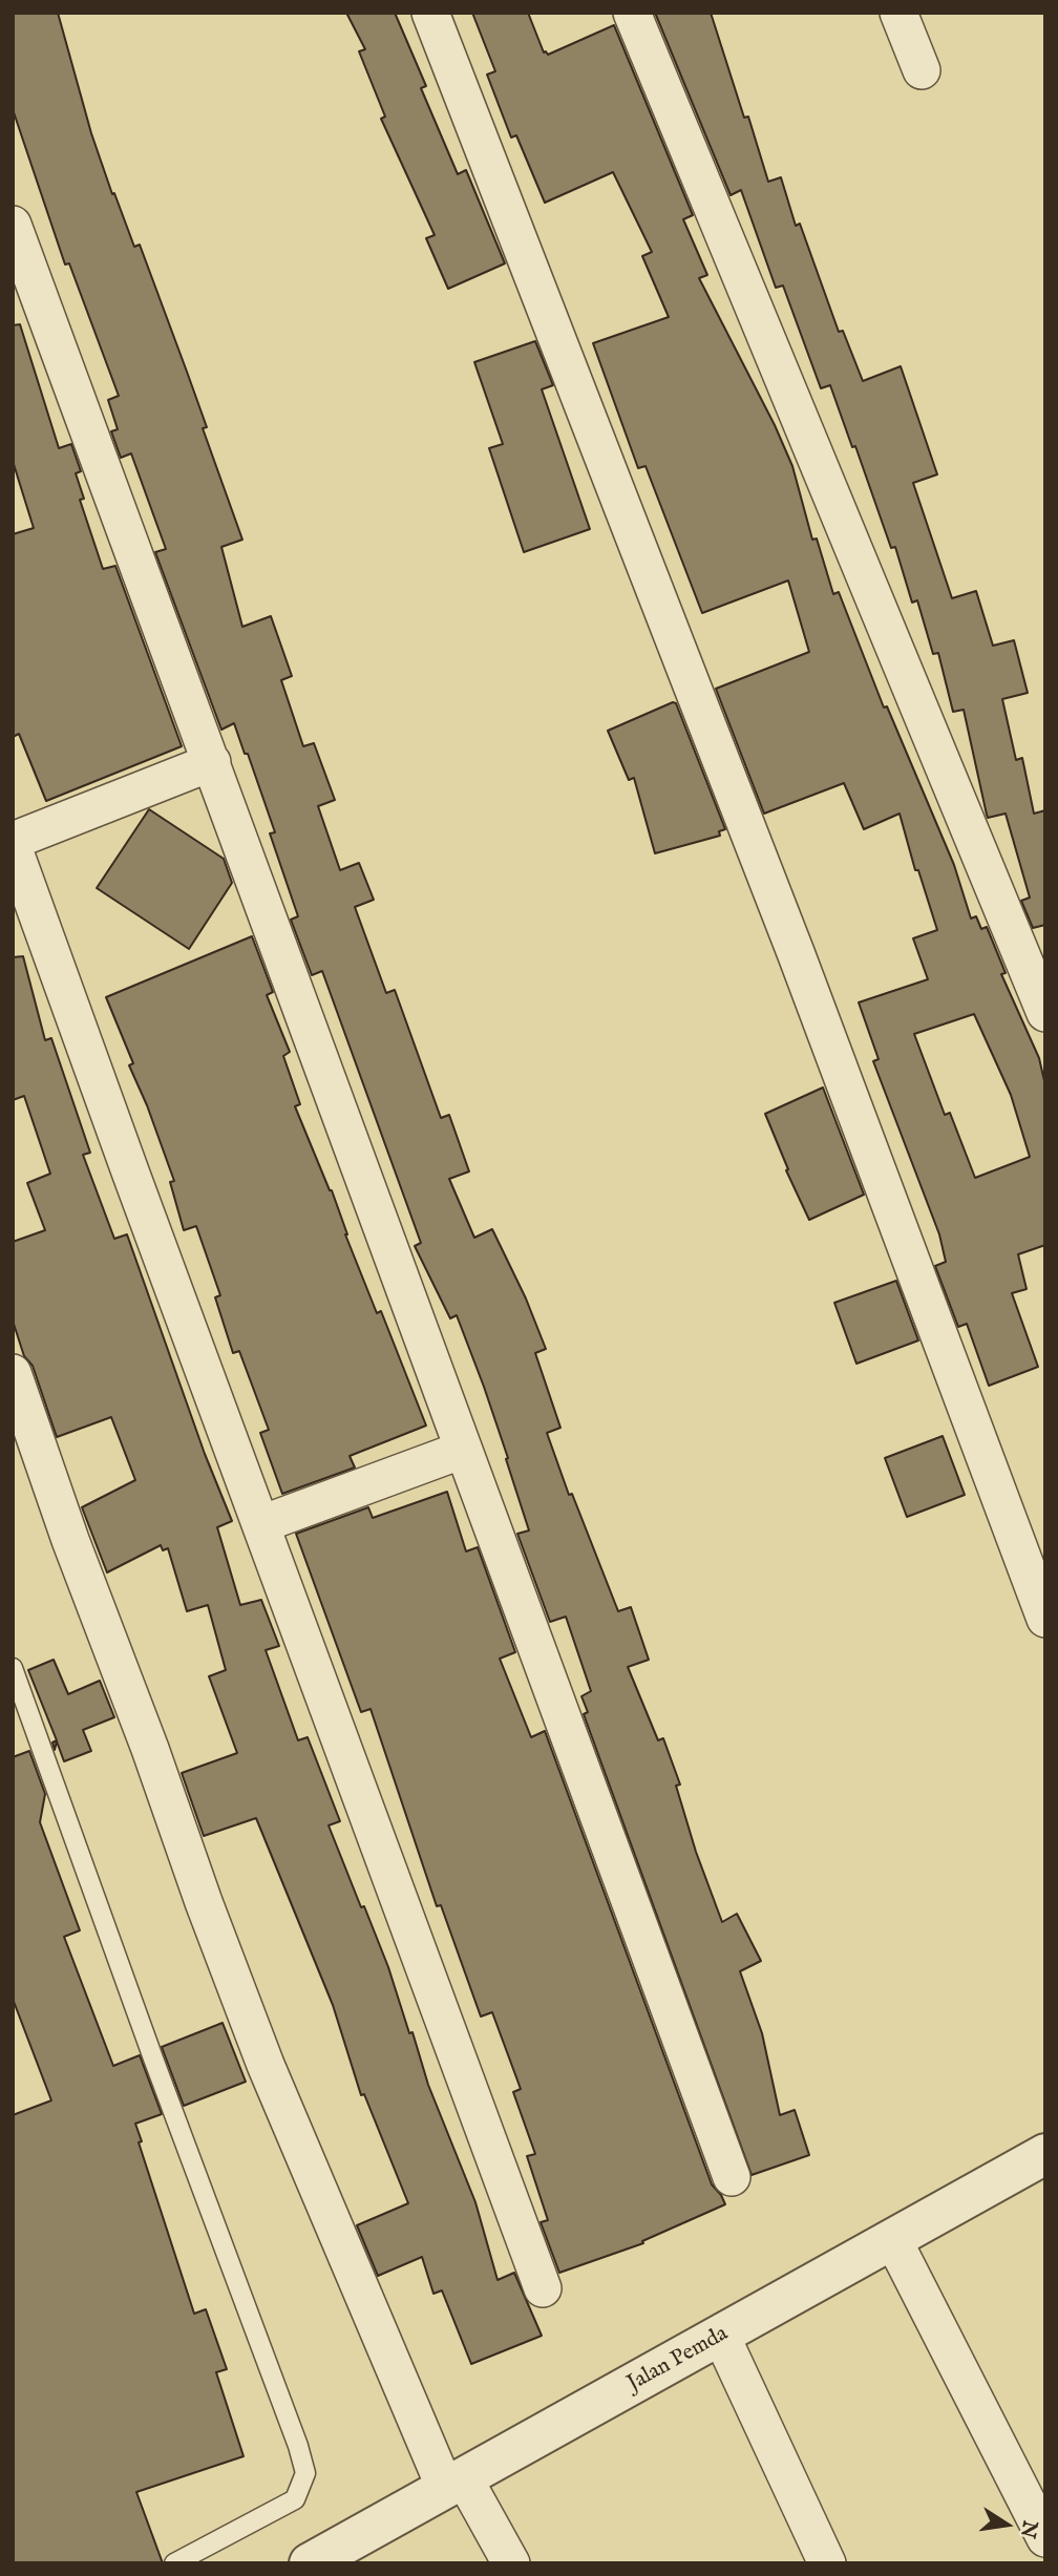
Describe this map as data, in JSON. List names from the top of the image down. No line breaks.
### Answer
{"streets":{"street":["Jalan Pemda"]},"north":"right"}
